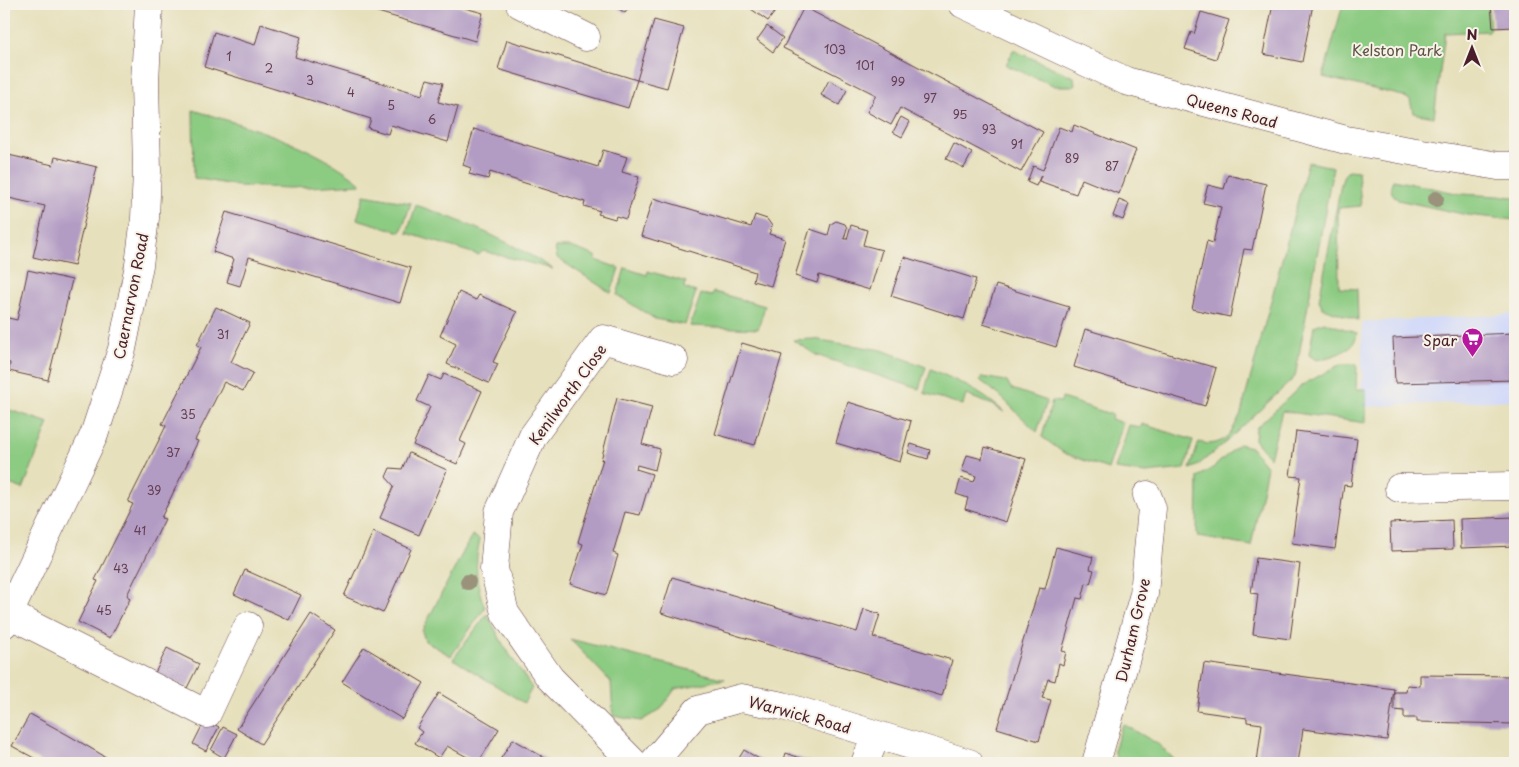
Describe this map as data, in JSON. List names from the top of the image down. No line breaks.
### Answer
{"streets":{"street":["Queens Road","Caernarvon Road","Kenilworth Close","Durham Grove","Warwick Road"]},"parks":["Kelston Park"],"places":{"supermarket":["Spar"]},"house_numbers":["103","1","101","2","3","99","4","97","5","95","6","93","91","89","87","31","35","37","39","41","43","45"],"north":"top"}
